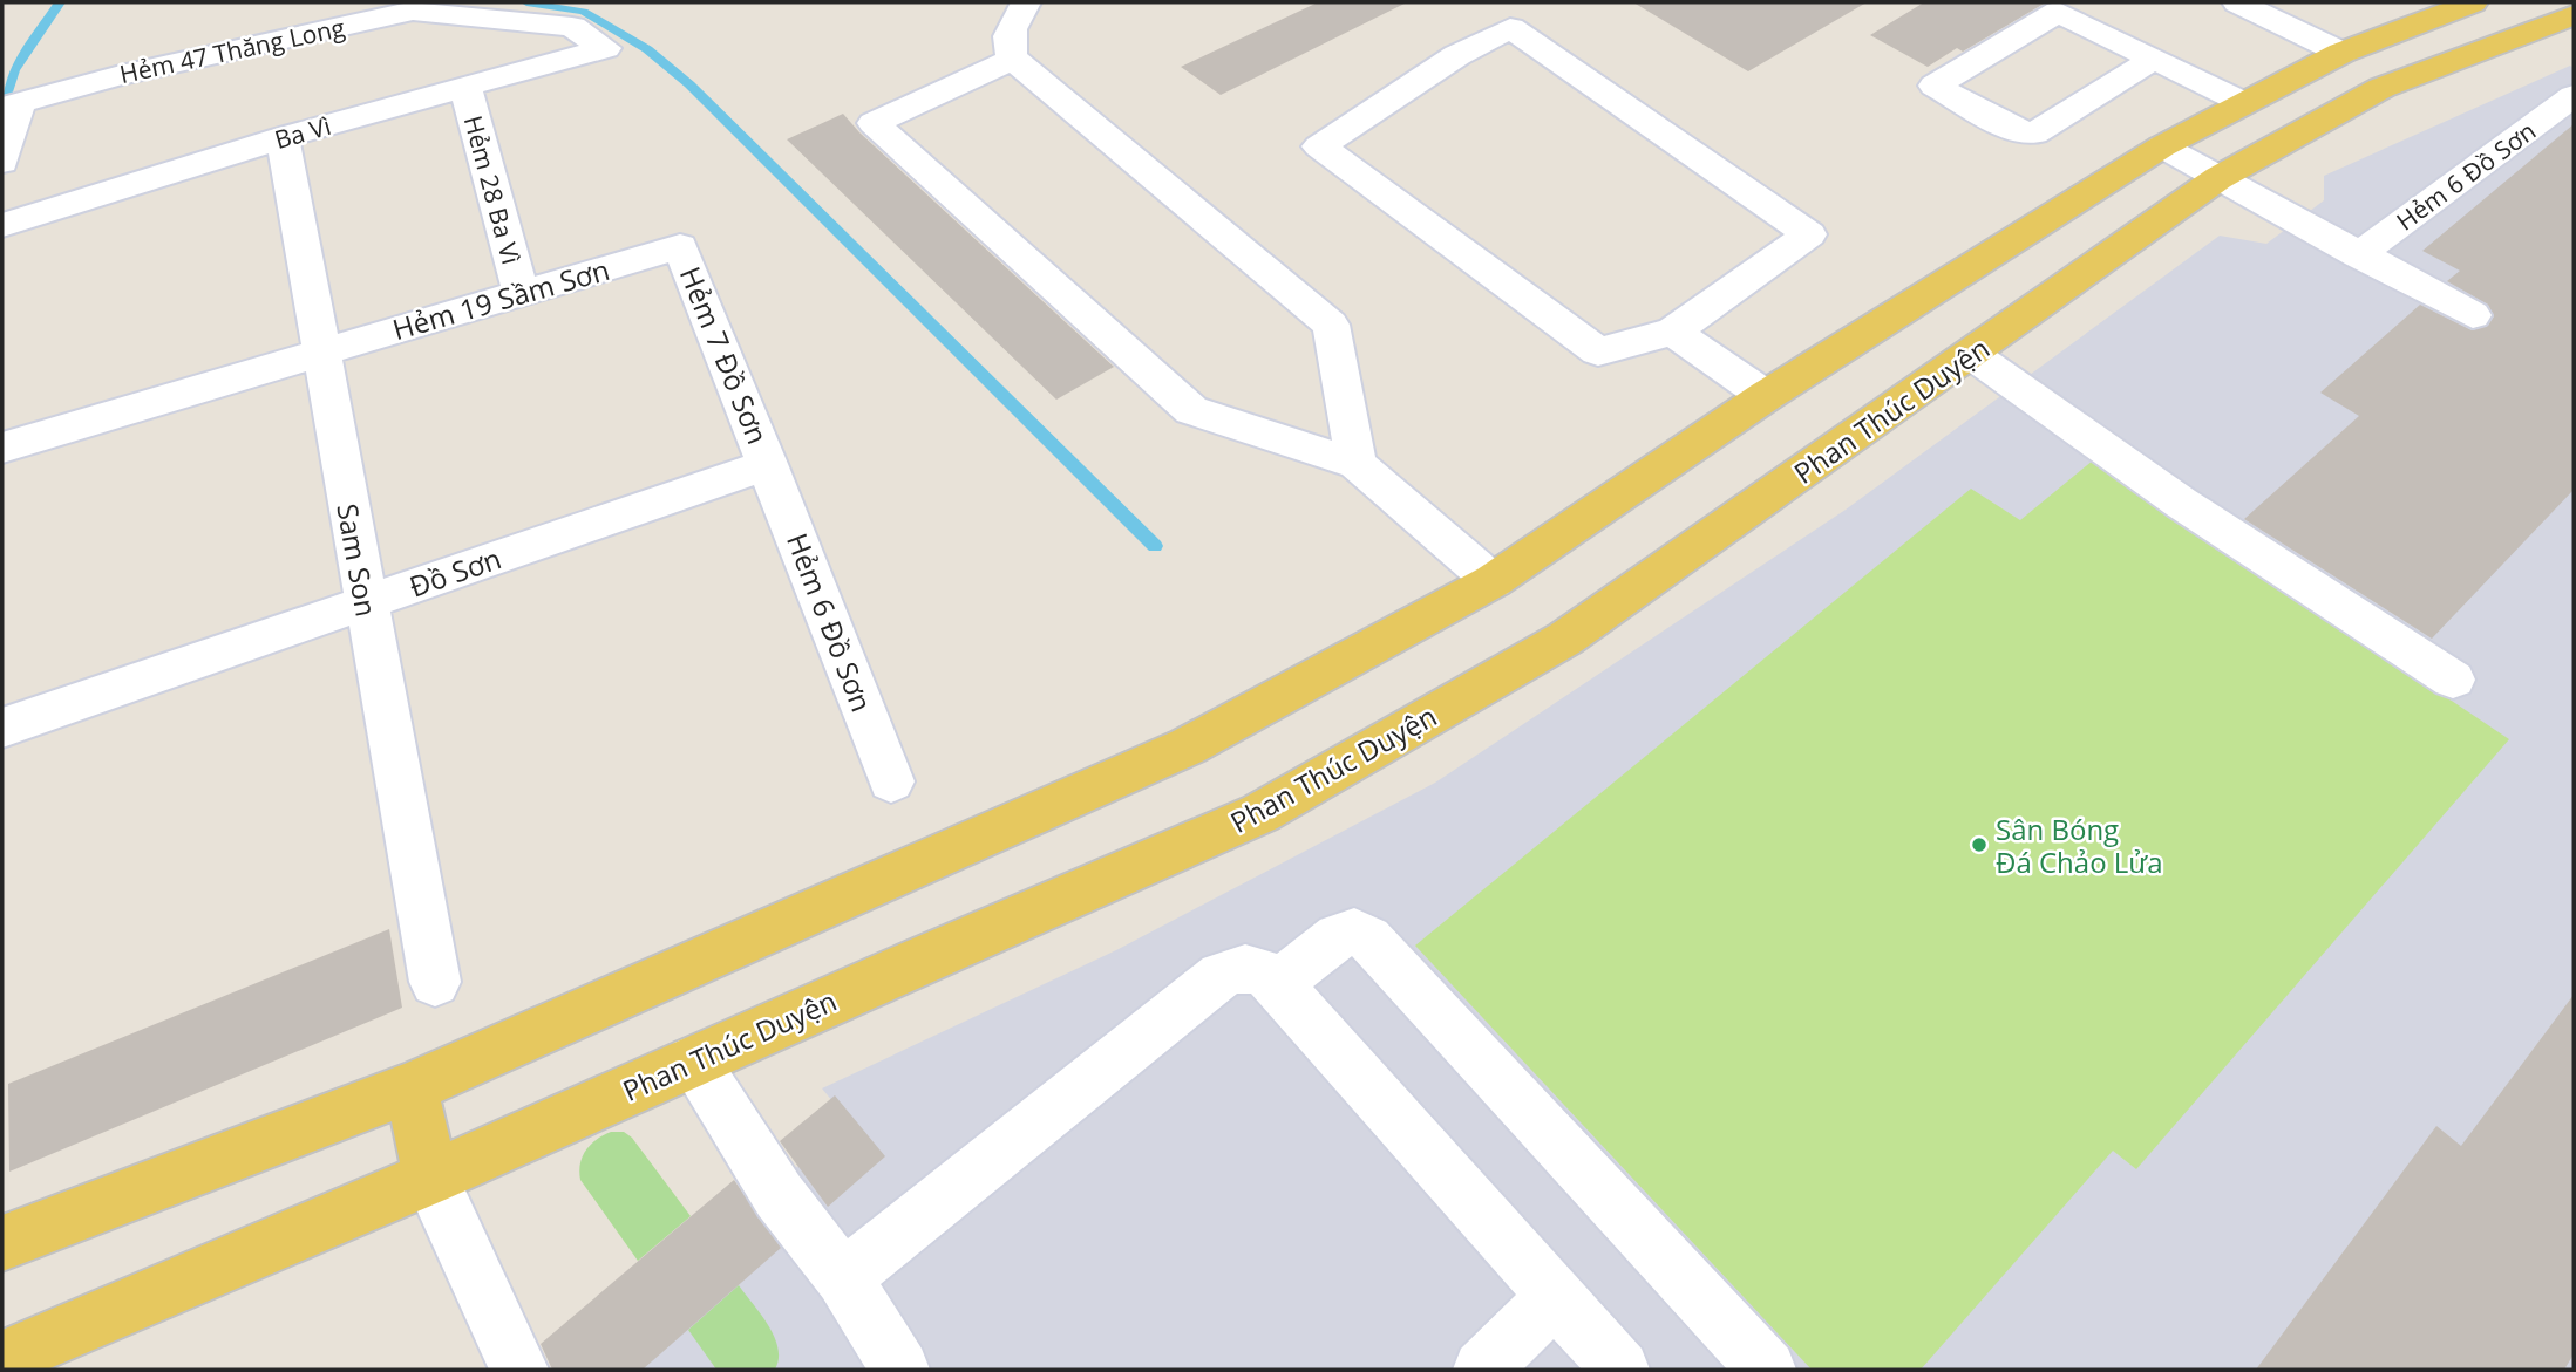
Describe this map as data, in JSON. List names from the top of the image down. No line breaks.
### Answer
{"streets":{"main road":["Phan Thúc Duyện"],"street":["Hẻm 47 Thăng Long","Ba Vì","Hẻm 6 Đồ Sơn","Hẻm 28 Ba Vì","Hẻm 19 Sầm Sơn","Hẻm 7 Đồ Sơn","Sam Son","Đồ Sơn"]},"crossings":[["Hẻm 47 Thăng Long","Ba Vì"],["Ba Vì","Hẻm 28 Ba Vì"],["Ba Vì","Sam Son"],["Hẻm 6 Đồ Sơn","Hẻm 7 Đồ Sơn"],["Hẻm 6 Đồ Sơn","Đồ Sơn"],["Hẻm 28 Ba Vì","Hẻm 19 Sầm Sơn"],["Hẻm 19 Sầm Sơn","Hẻm 7 Đồ Sơn"],["Hẻm 19 Sầm Sơn","Sam Son"],["Hẻm 7 Đồ Sơn","Đồ Sơn"],["Sam Son","Đồ Sơn"]],"places":["Sân Bóng Đá Chảo Lửa"]}
